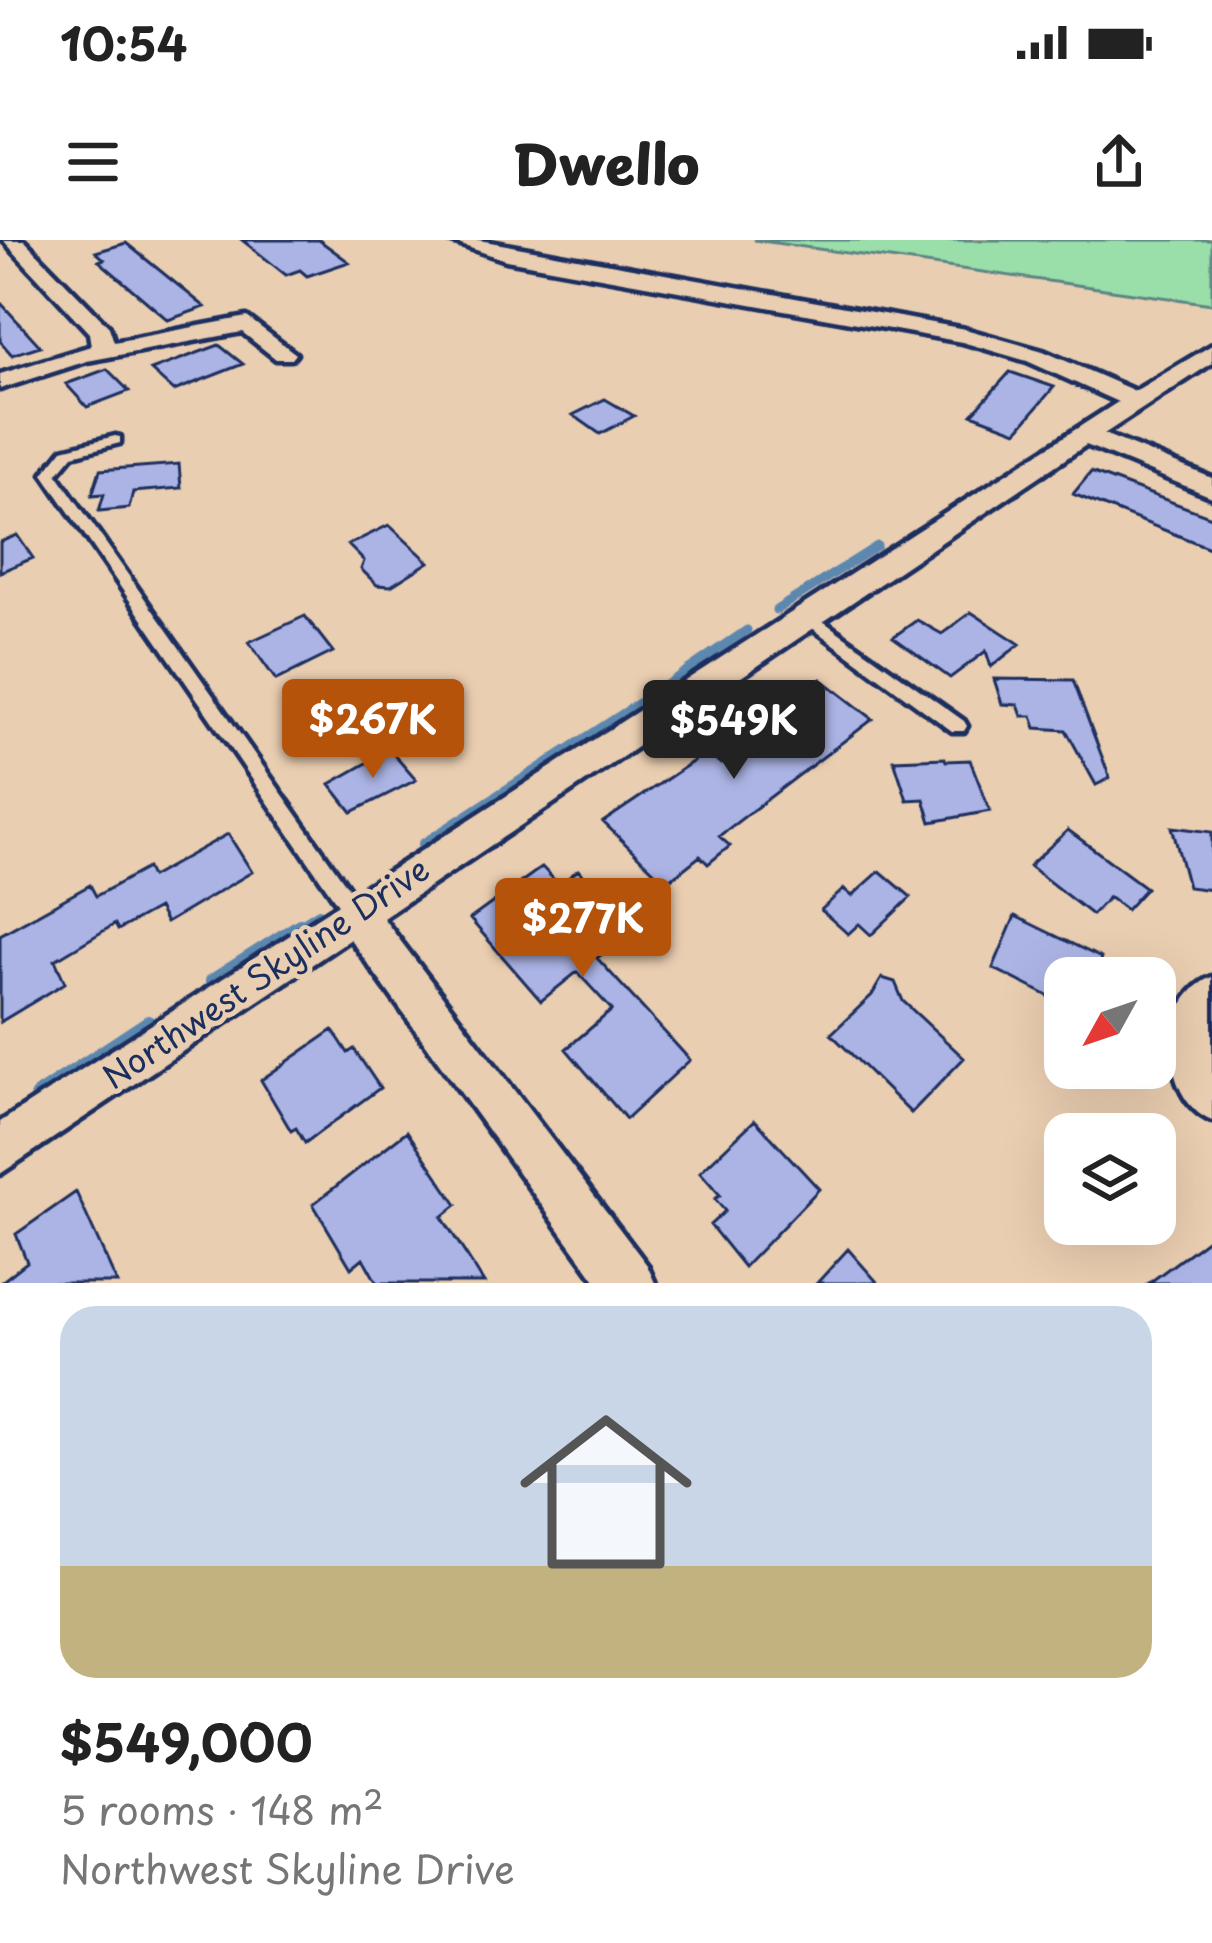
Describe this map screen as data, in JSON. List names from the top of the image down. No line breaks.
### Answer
{"streets":{"street":["Northwest Skyline Drive"]},"north":"bottom left","page":{"status":"10:54","header":"Dwello","price":["$267K","$549K","$277K"],"list":[{"name":"$549,000","note":"5 rooms · 148 m² · Northwest Skyline Drive"}]}}
